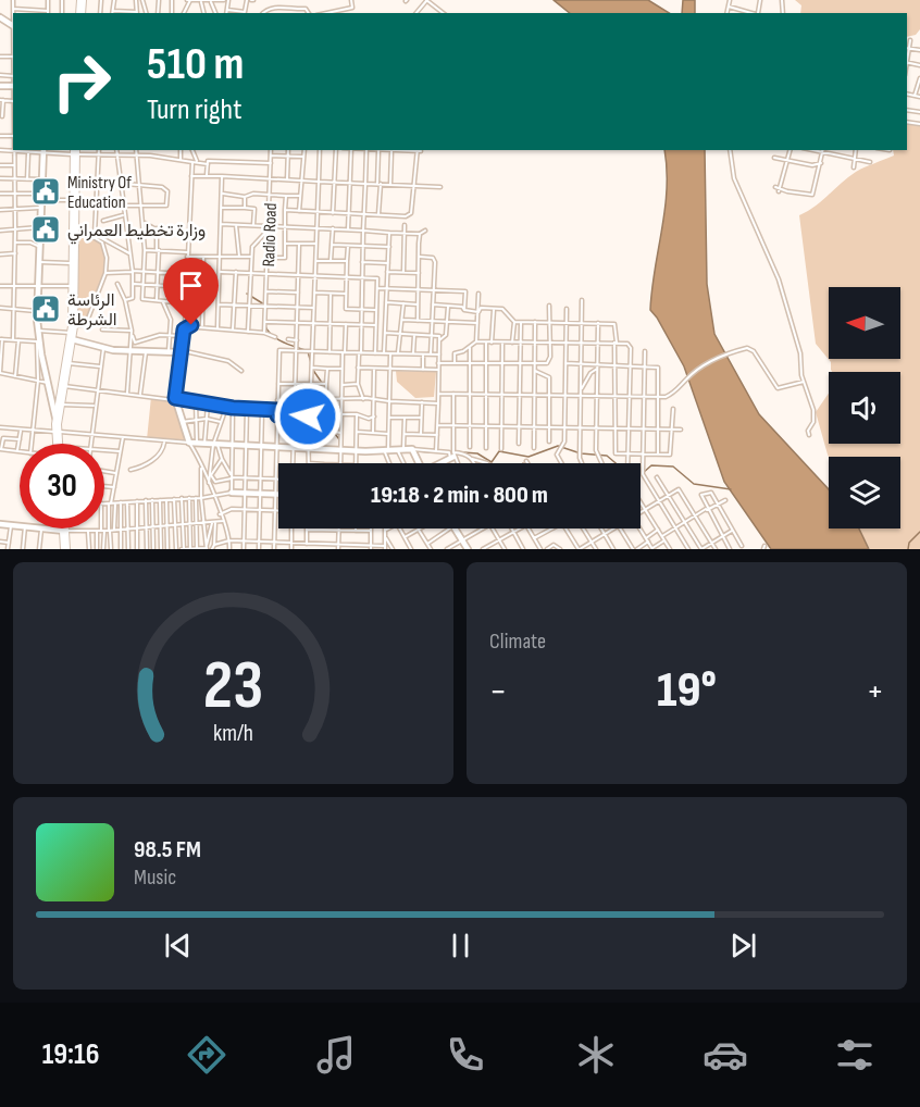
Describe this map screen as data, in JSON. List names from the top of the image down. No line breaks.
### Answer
{"streets":{"street":["Radio Road"]},"places":{"public building":["Ministry Of Education","وزارة تخطيط العمراني","الرئاسة الشرطة"]},"north":"left","page":{"turn":["510 m","Turn right"],"limit":"30","trip":"19:18 · 2 min · 800 m","tile":"Climate","heat":["−","19°","+"],"song":["98.5 FM","Music"],"tabs":"19:16","gauge":["23","km/h"]}}
